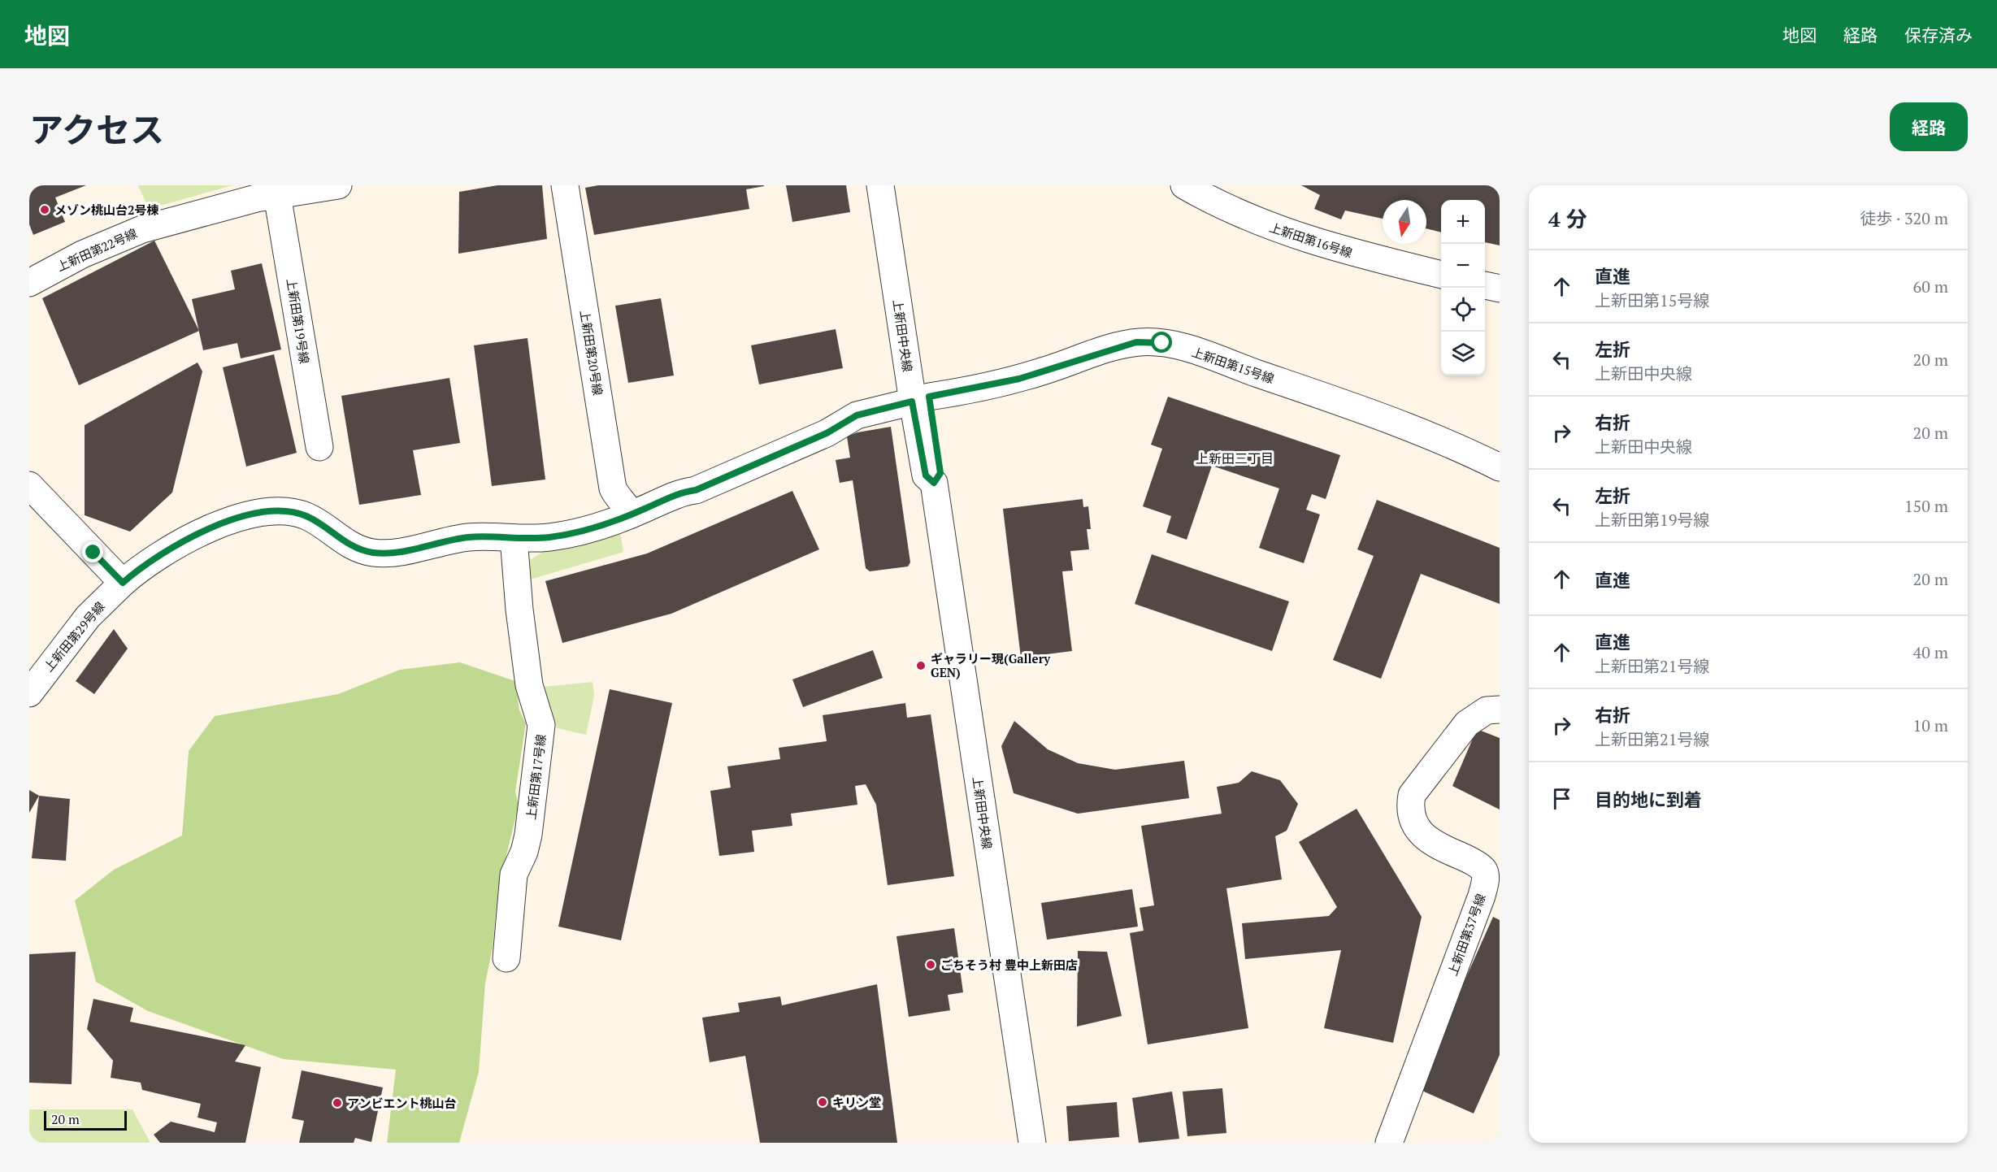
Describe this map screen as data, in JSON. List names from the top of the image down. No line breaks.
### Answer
{"streets":{"street":["上新田第16号線","上新田第22号線","上新田第19号線","上新田中央線","上新田第20号線","上新田第15号線","上新田第29号線","上新田第17号線","上新田第37号線"]},"crossings":[["上新田第22号線","上新田第19号線"],["上新田中央線","上新田第15号線"],["上新田第29号線","上新田第17号線"]],"districts":["上新田三丁目"],"places":["メゾン桃山台2号棟","ギャラリー現(Gallery GEN)","ごちそう村 豊中上新田店","キリン堂","アンビエント桃山台"],"scale_bar":"20 m","north":"bottom","page":{"header":"地図","nav":["地図","経路","保存済み"],"title":"アクセス","buttons":"経路","heading":["4 分","徒歩 · 320 m"],"map_buttons":["+","−"],"list":[["直進","上新田第15号線","60 m"],["左折","上新田中央線","20 m"],["右折","上新田中央線","20 m"],["左折","上新田第19号線","150 m"],["直進","20 m"],["直進","上新田第21号線","40 m"],["右折","上新田第21号線","10 m"],"目的地に到着"],"scale":"20 m"}}
